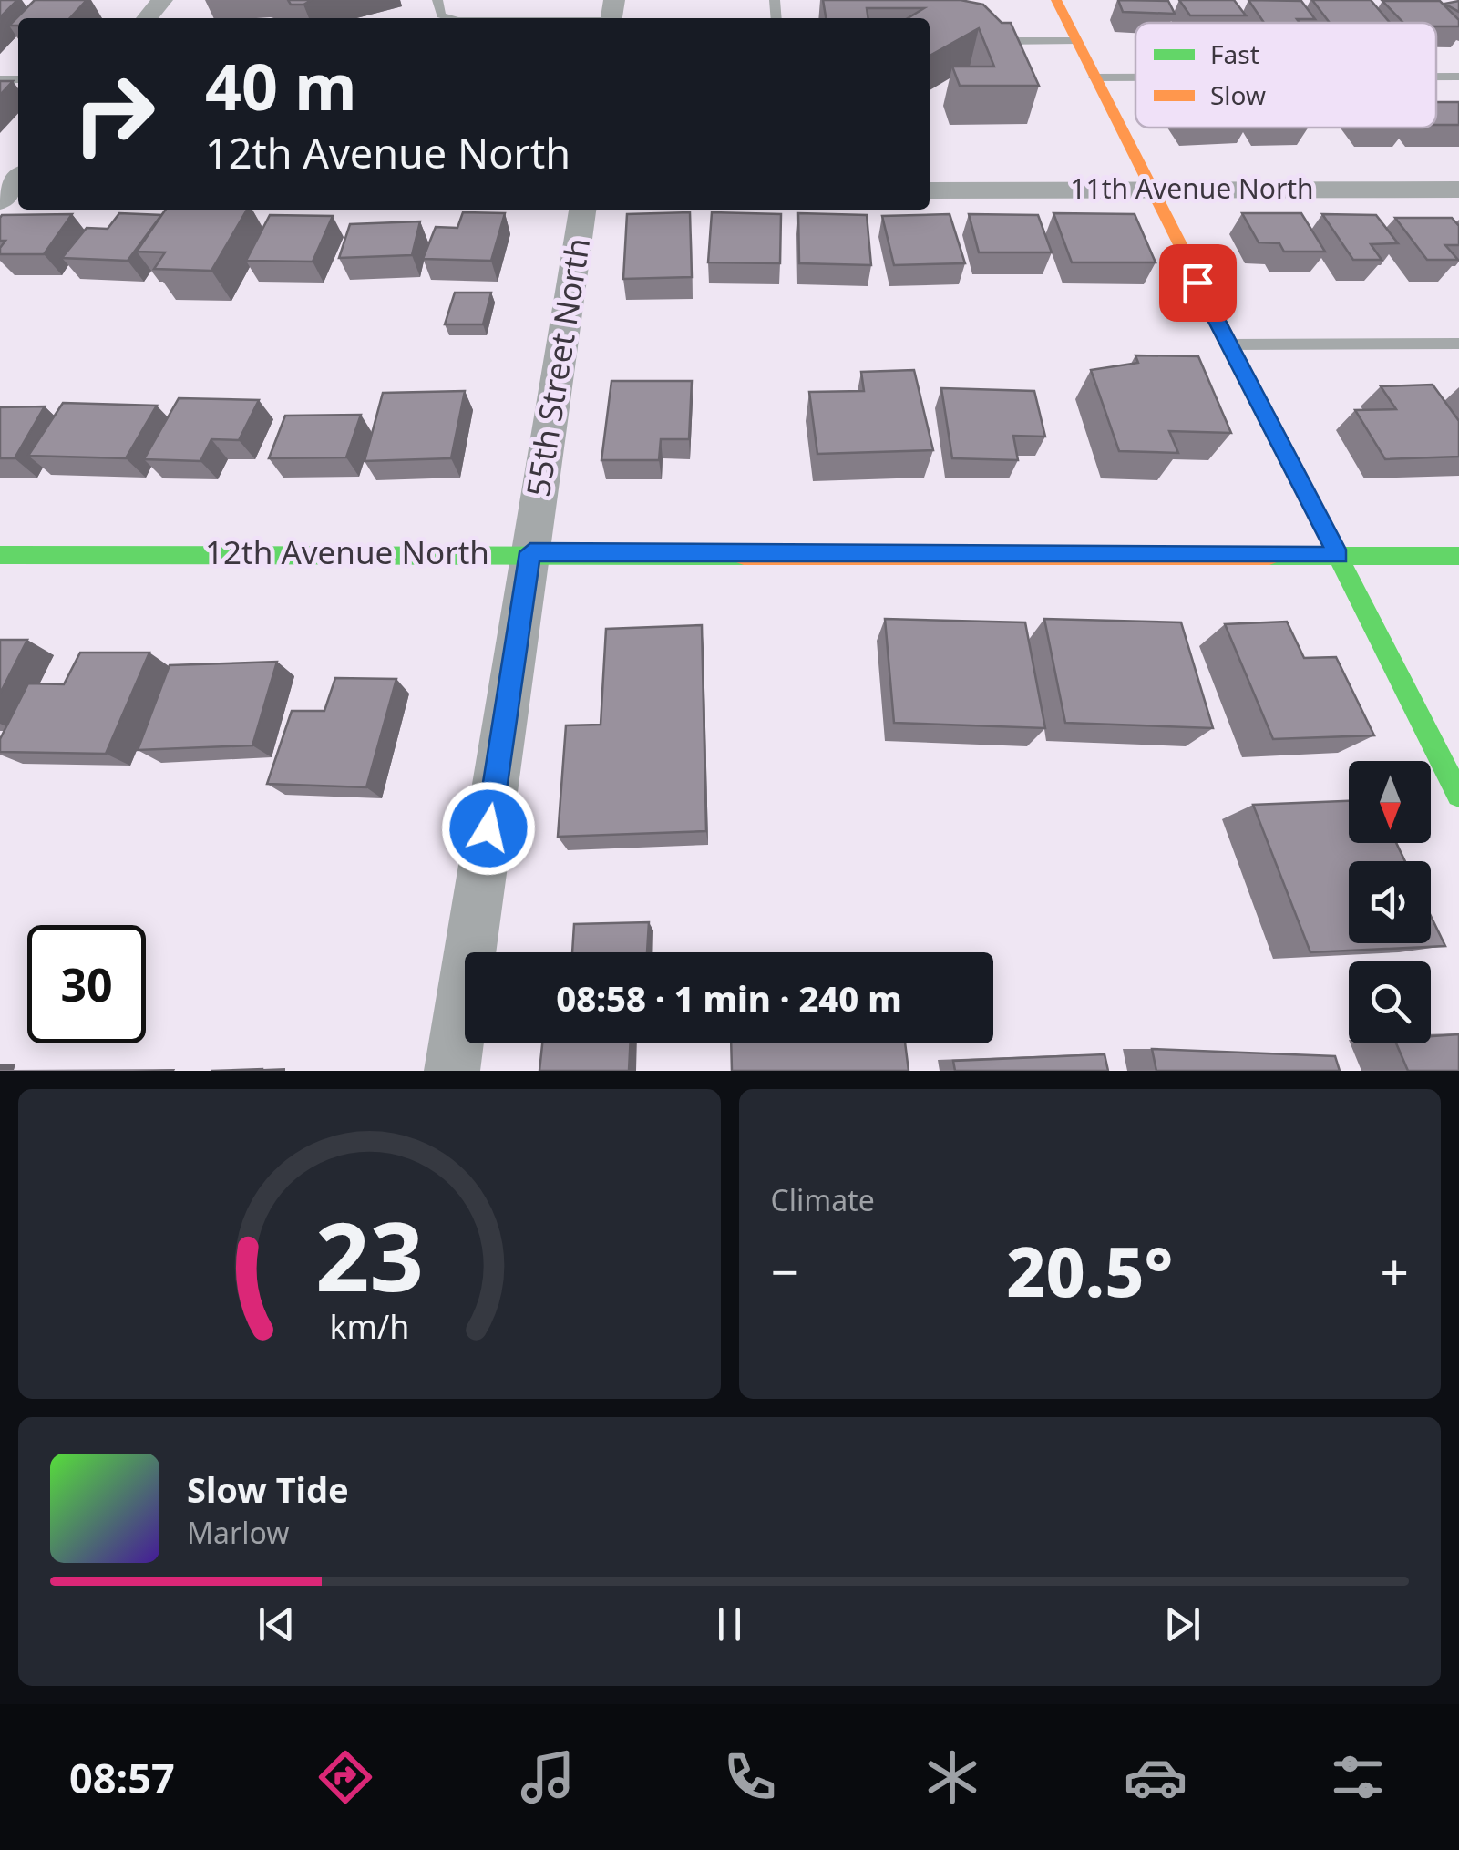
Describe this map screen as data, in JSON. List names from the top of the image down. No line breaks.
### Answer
{"streets":{"street":["11th Avenue North","55th Street North","12th Avenue North"]},"crossings":[["55th Street North","12th Avenue North"]],"legend":["Fast","Slow"],"north":"bottom","page":{"turn":["40 m","12th Avenue North"],"limit":"30","trip":"08:58 · 1 min · 240 m","tile":"Climate","heat":["−","20.5°","+"],"song":["Slow Tide","Marlow"],"tabs":"08:57","gauge":["23","km/h"]}}
